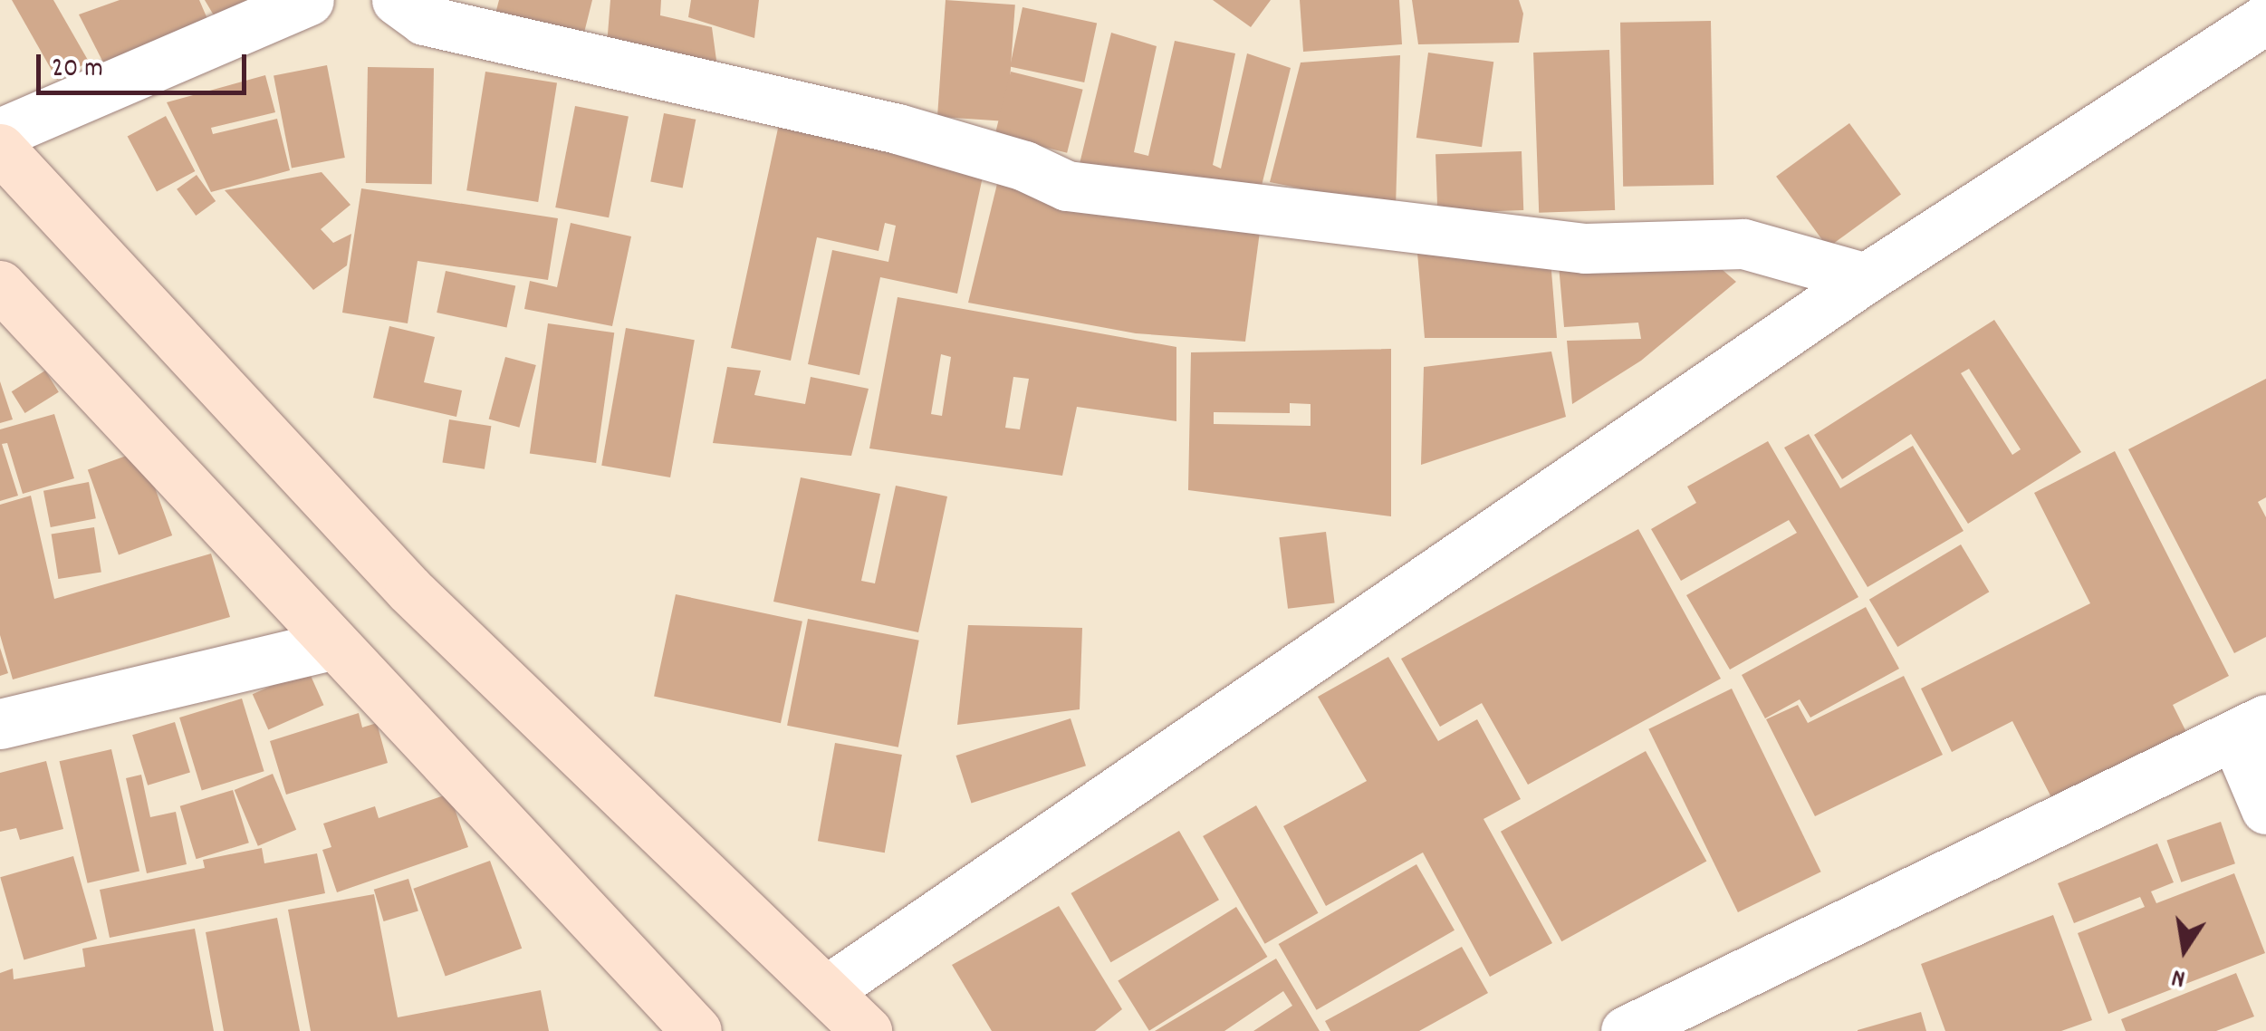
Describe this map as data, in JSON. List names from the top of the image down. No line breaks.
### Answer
{"scale_bar":"20 m","north":"bottom"}
